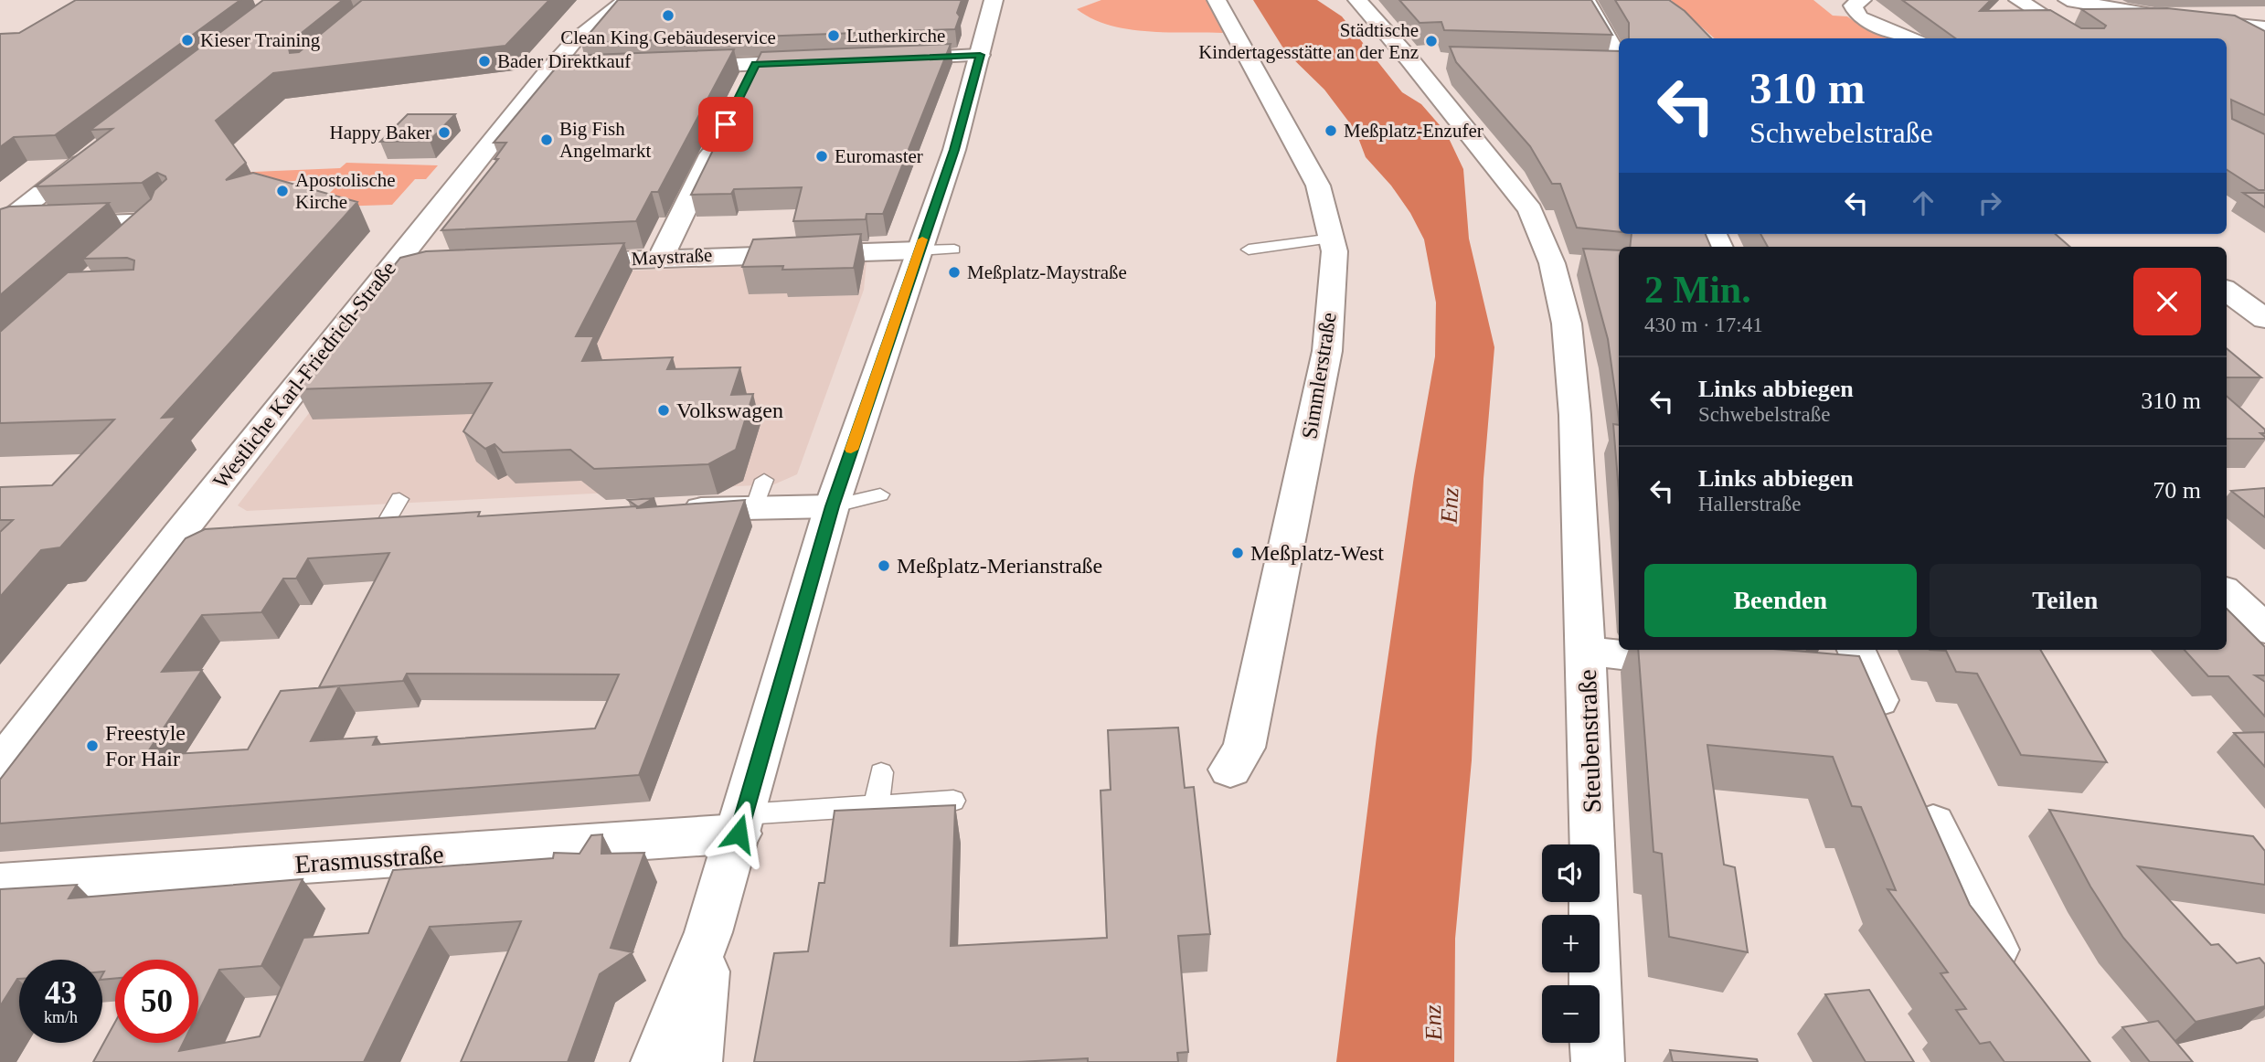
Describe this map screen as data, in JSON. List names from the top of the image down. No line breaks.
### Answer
{"streets":{"street":["Maystraße","Westliche Karl-Friedrich-Straße","Simmlerstraße","Steubenstraße","Erasmusstraße"]},"water":["Enz"],"places":["Clean King Gebäudeservice","Lutherkirche","Kieser Training","Städtische Kindertagesstätte an der Enz","Bader Direktkauf","Meßplatz-Enzufer","Happy Baker","Big Fish Angelmarkt","Euromaster","Apostolische Kirche","Meßplatz-Maystraße","Volkswagen","Meßplatz-West","Meßplatz-Merianstraße","Freestyle For Hair"],"page":{"turn":["310 m","Schwebelstraße"],"heading":["2 Min.","430 m · 17:41"],"list":[{"name":"Links abbiegen","note":"Schwebelstraße","value":"310 m"},{"name":"Links abbiegen","note":"Hallerstraße","value":"70 m"}],"buttons":["Beenden","Teilen"],"map_buttons":["+","−"],"speed":"43 km/h","limit":"50"}}
